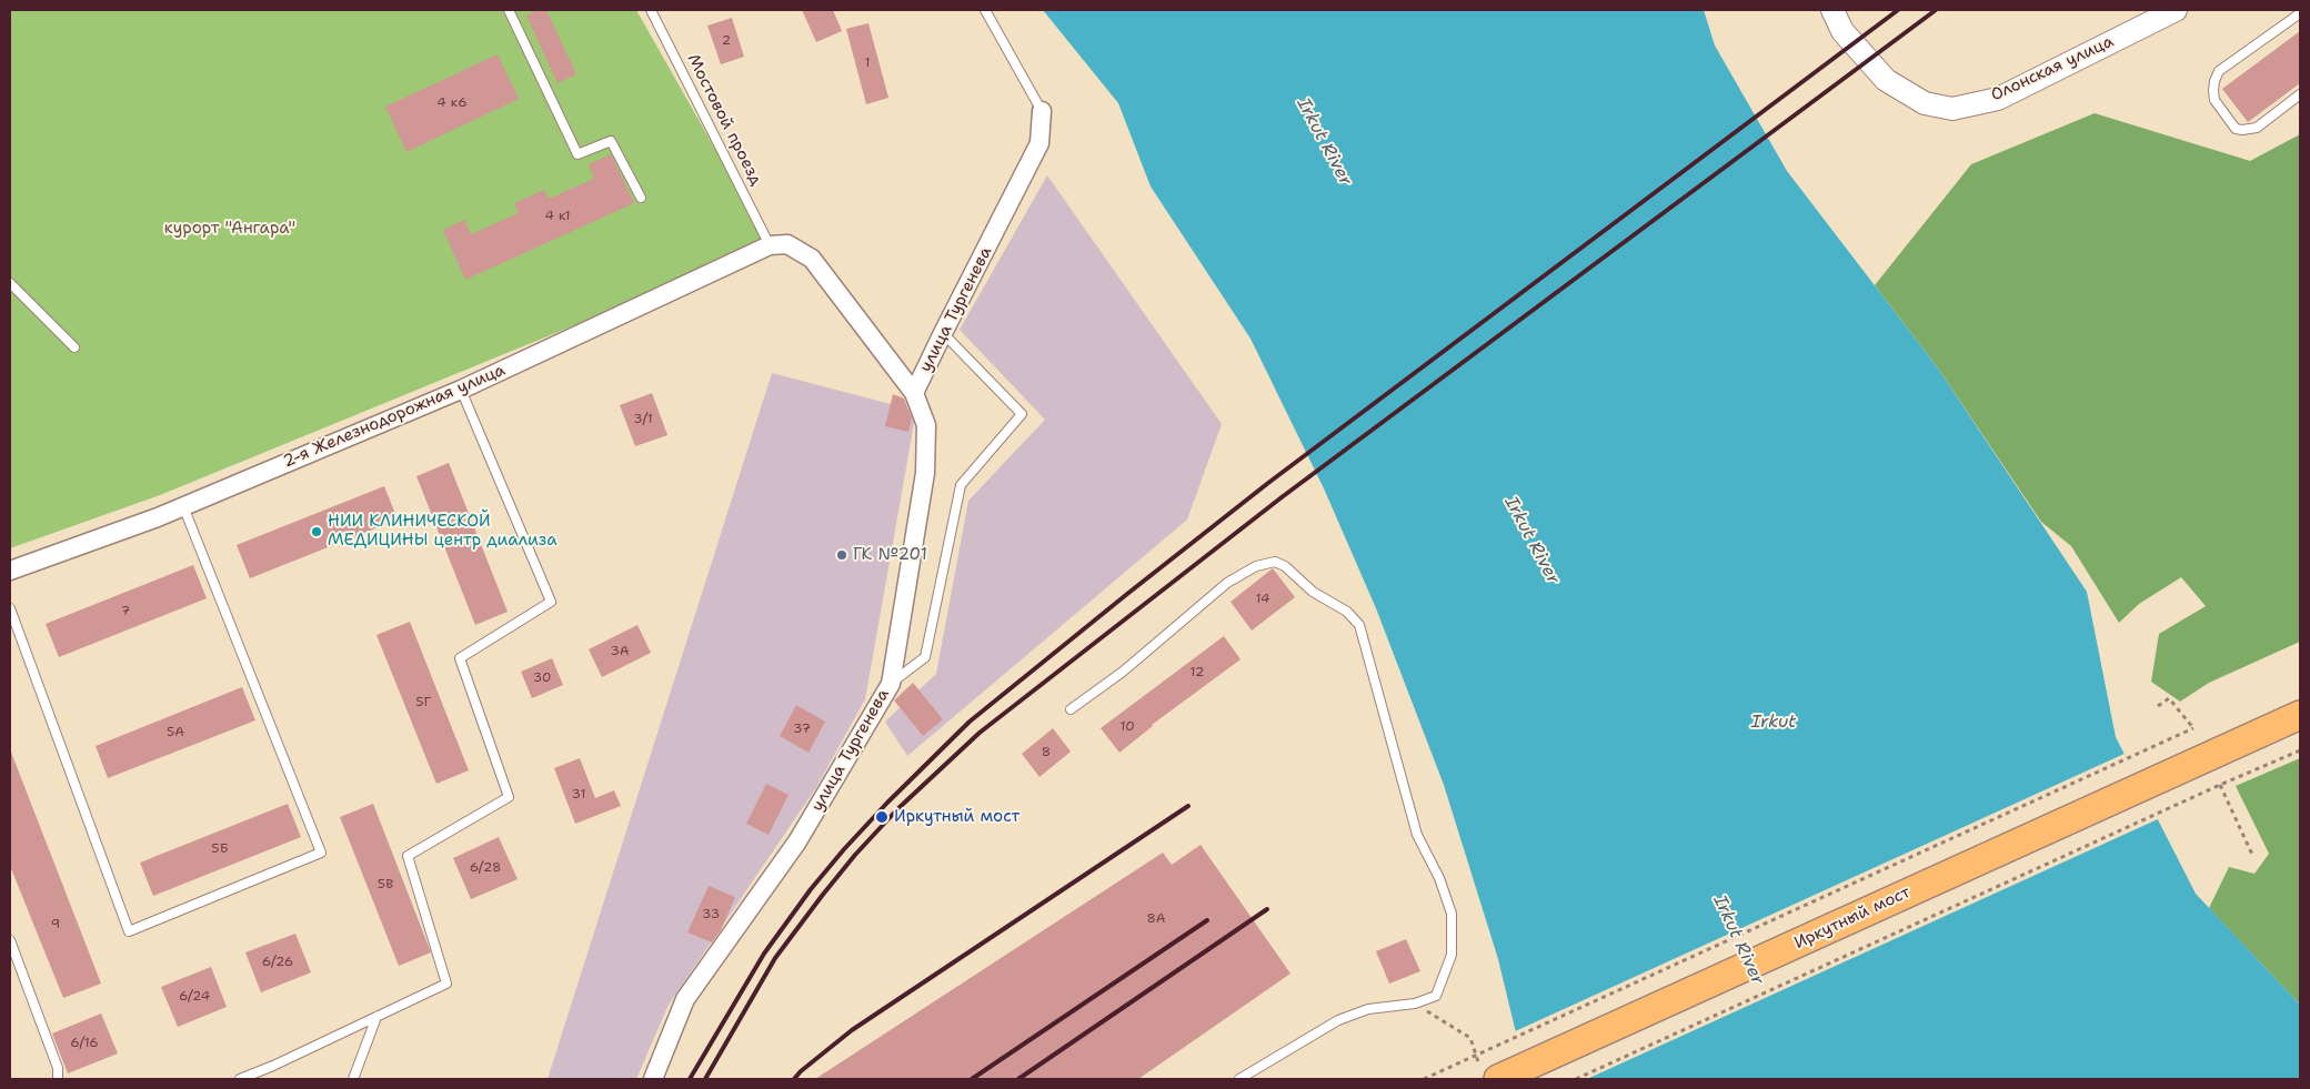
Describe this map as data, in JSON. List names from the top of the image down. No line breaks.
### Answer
{"streets":{"main road":["Иркутный мост"],"street":["Олонская улица","улица Тургенева","2-я Железнодорожная улица"],"lane":["Мостовой проезд"]},"crossings":[["Мостовой проезд","2-я Железнодорожная улица"]],"water":["Irkut River","Irkut"],"parks":["курорт \"Ангара\""],"places":["НИИ КЛИНИЧЕСКОЙ МЕДИЦИНЫ центр диализа","ГК №201","Иркутный мост"],"house_numbers":["2","1","4 к6","4 к1","3/1","14","7","3А","12","30","5Г","10","37","5А","8","31","5Б","6/28","5В","33","8А","9","6/26","6/24","6/16"]}
